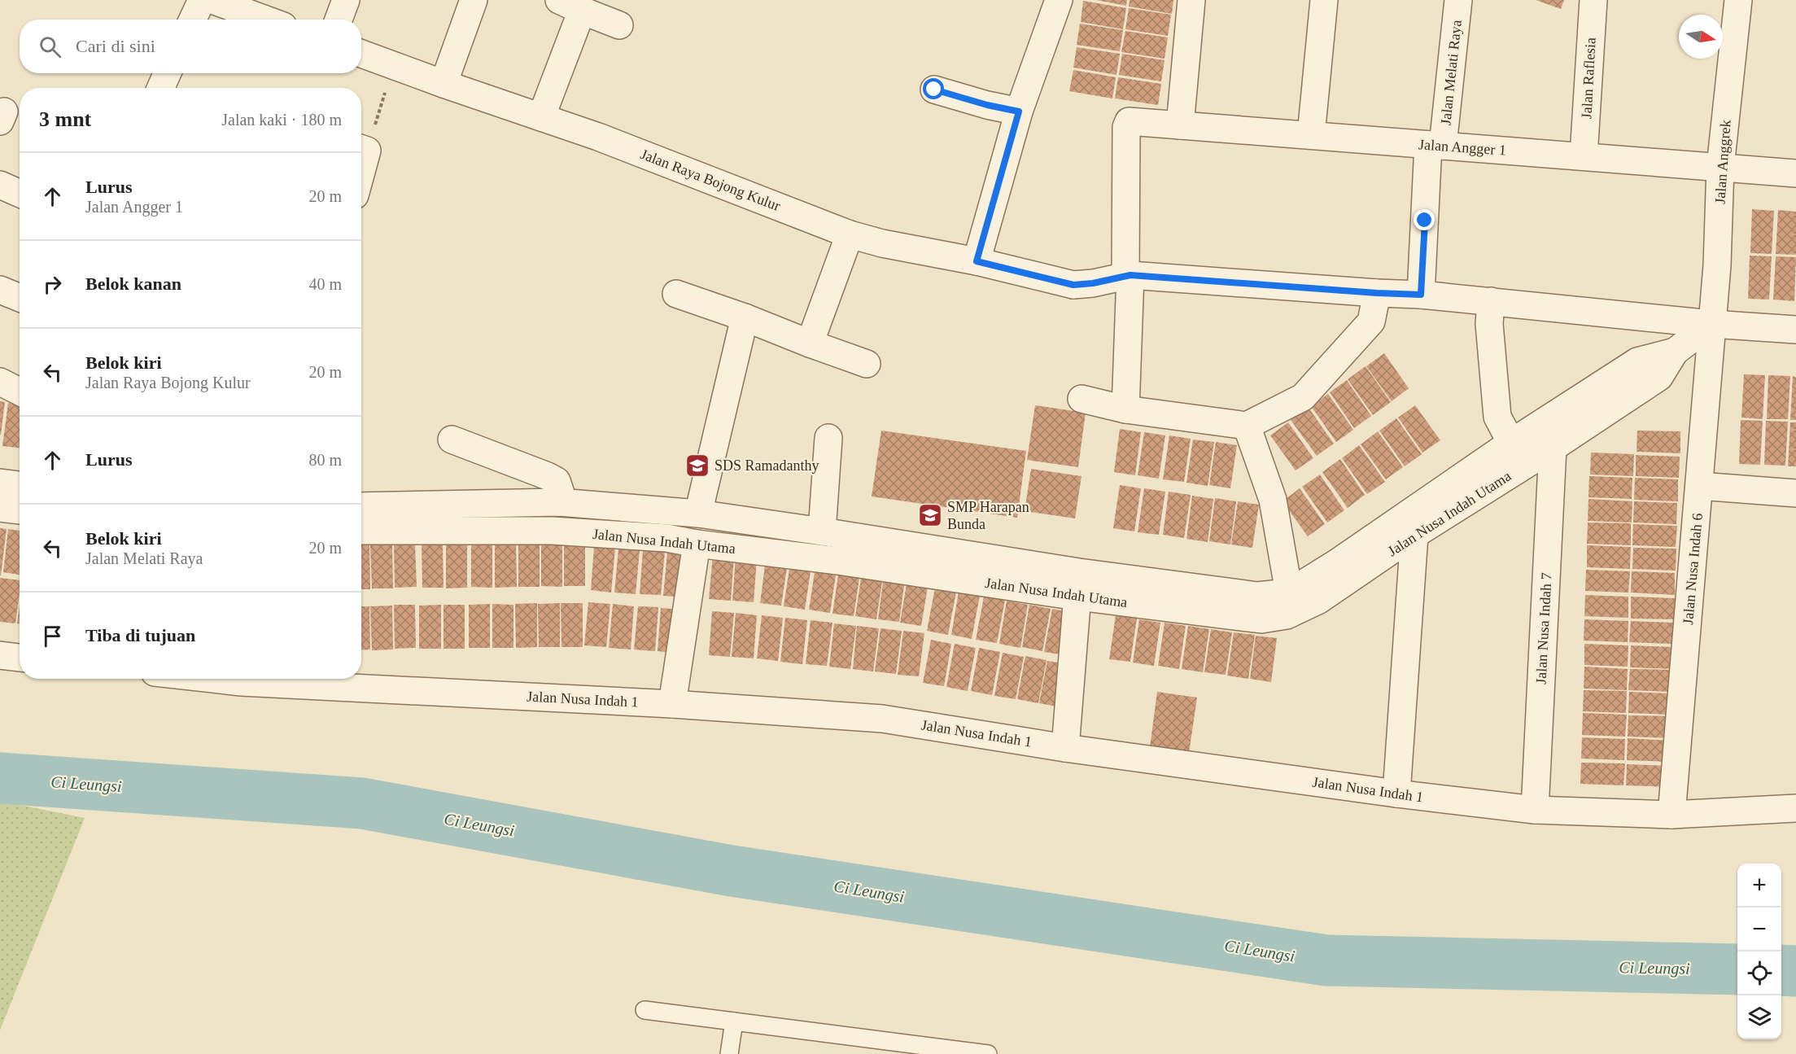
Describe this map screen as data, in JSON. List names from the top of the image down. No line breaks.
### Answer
{"streets":{"street":["Jalan Melati Raya","Jalan Raflesia","Jalan Angger 1","Jalan Anggrek","Jalan Raya Bojong Kulur","Jalan Nusa Indah Utama","Jalan Nusa Indah 6","Jalan Nusa Indah 7","Jalan Nusa Indah 1"]},"crossings":[["Jalan Melati Raya","Jalan Angger 1"],["Jalan Raflesia","Jalan Angger 1"],["Jalan Angger 1","Jalan Anggrek"],["Jalan Angger 1","Jalan Raya Bojong Kulur"],["Jalan Anggrek","Jalan Nusa Indah Utama"],["Jalan Anggrek","Jalan Nusa Indah 6"],["Jalan Nusa Indah Utama","Jalan Nusa Indah 6"],["Jalan Nusa Indah Utama","Jalan Nusa Indah 7"],["Jalan Nusa Indah 6","Jalan Nusa Indah 1"],["Jalan Nusa Indah 7","Jalan Nusa Indah 1"]],"water":["Ci Leungsi"],"places":{"school or university":["SDS Ramadanthy","SMP Harapan Bunda"]},"north":"right","page":{"search":"Cari di sini","heading":["3 mnt","Jalan kaki · 180 m"],"list":[["Lurus","Jalan Angger 1","20 m"],["Belok kanan","40 m"],["Belok kiri","Jalan Raya Bojong Kulur","20 m"],["Lurus","80 m"],["Belok kiri","Jalan Melati Raya","20 m"],"Tiba di tujuan"],"map_buttons":["+","−"]}}
